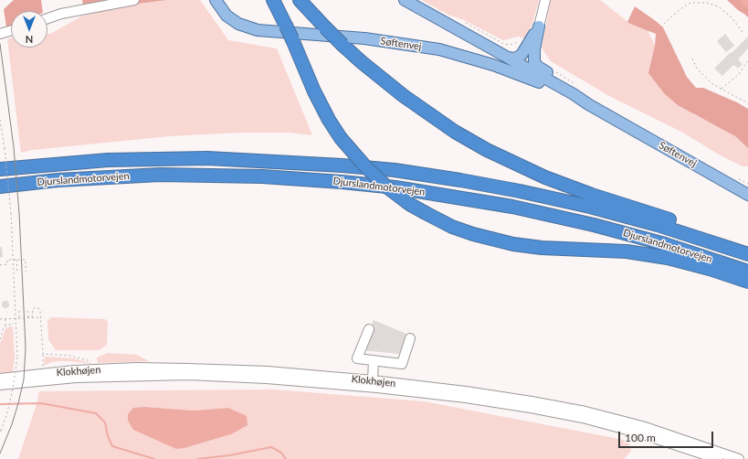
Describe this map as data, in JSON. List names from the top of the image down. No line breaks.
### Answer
{"streets":{"highway":["Djurslandmotorvejen"],"main road":["Søftenvej"],"street":["Klokhøjen"]},"scale_bar":"100 m","north":"bottom"}
